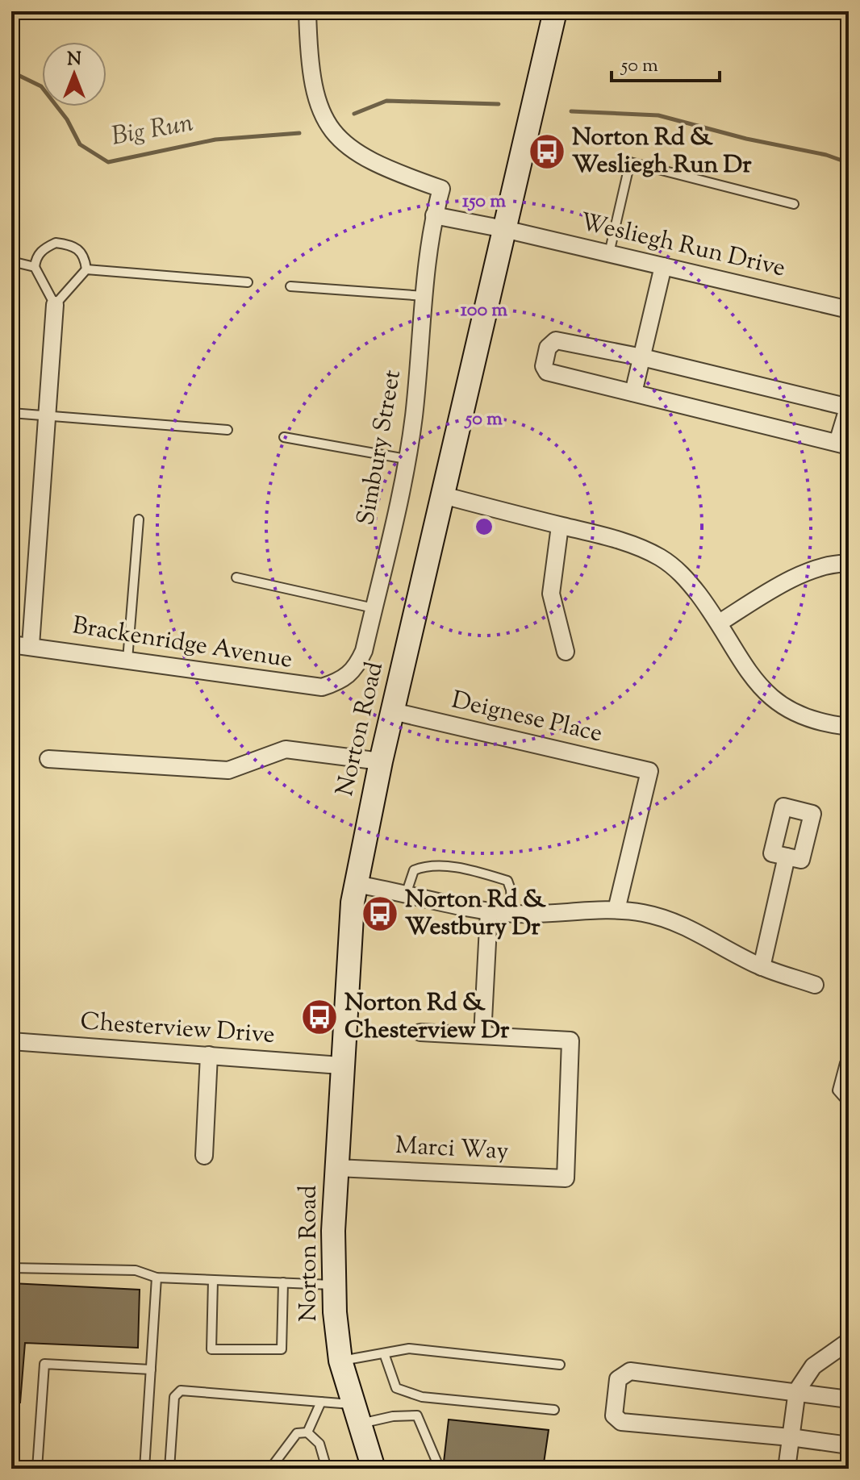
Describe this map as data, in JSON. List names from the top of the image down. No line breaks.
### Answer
{"streets":{"main road":["Norton Road"],"street":["Wesliegh Run Drive","Simbury Street","Brackenridge Avenue","Deignese Place","Chesterview Drive","Marci Way"]},"crossings":[["Wesliegh Run Drive","Simbury Street"],["Wesliegh Run Drive","Norton Road"],["Simbury Street","Brackenridge Avenue"],["Deignese Place","Norton Road"],["Norton Road","Chesterview Drive"],["Norton Road","Marci Way"]],"water":["Big Run"],"places":{"bus stop":["Norton Rd & Wesliegh Run Dr","Norton Rd & Westbury Dr","Norton Rd & Chesterview Dr"]},"scale_bar":"50 m","north":"top","rings":["150 m","100 m","50 m"]}
